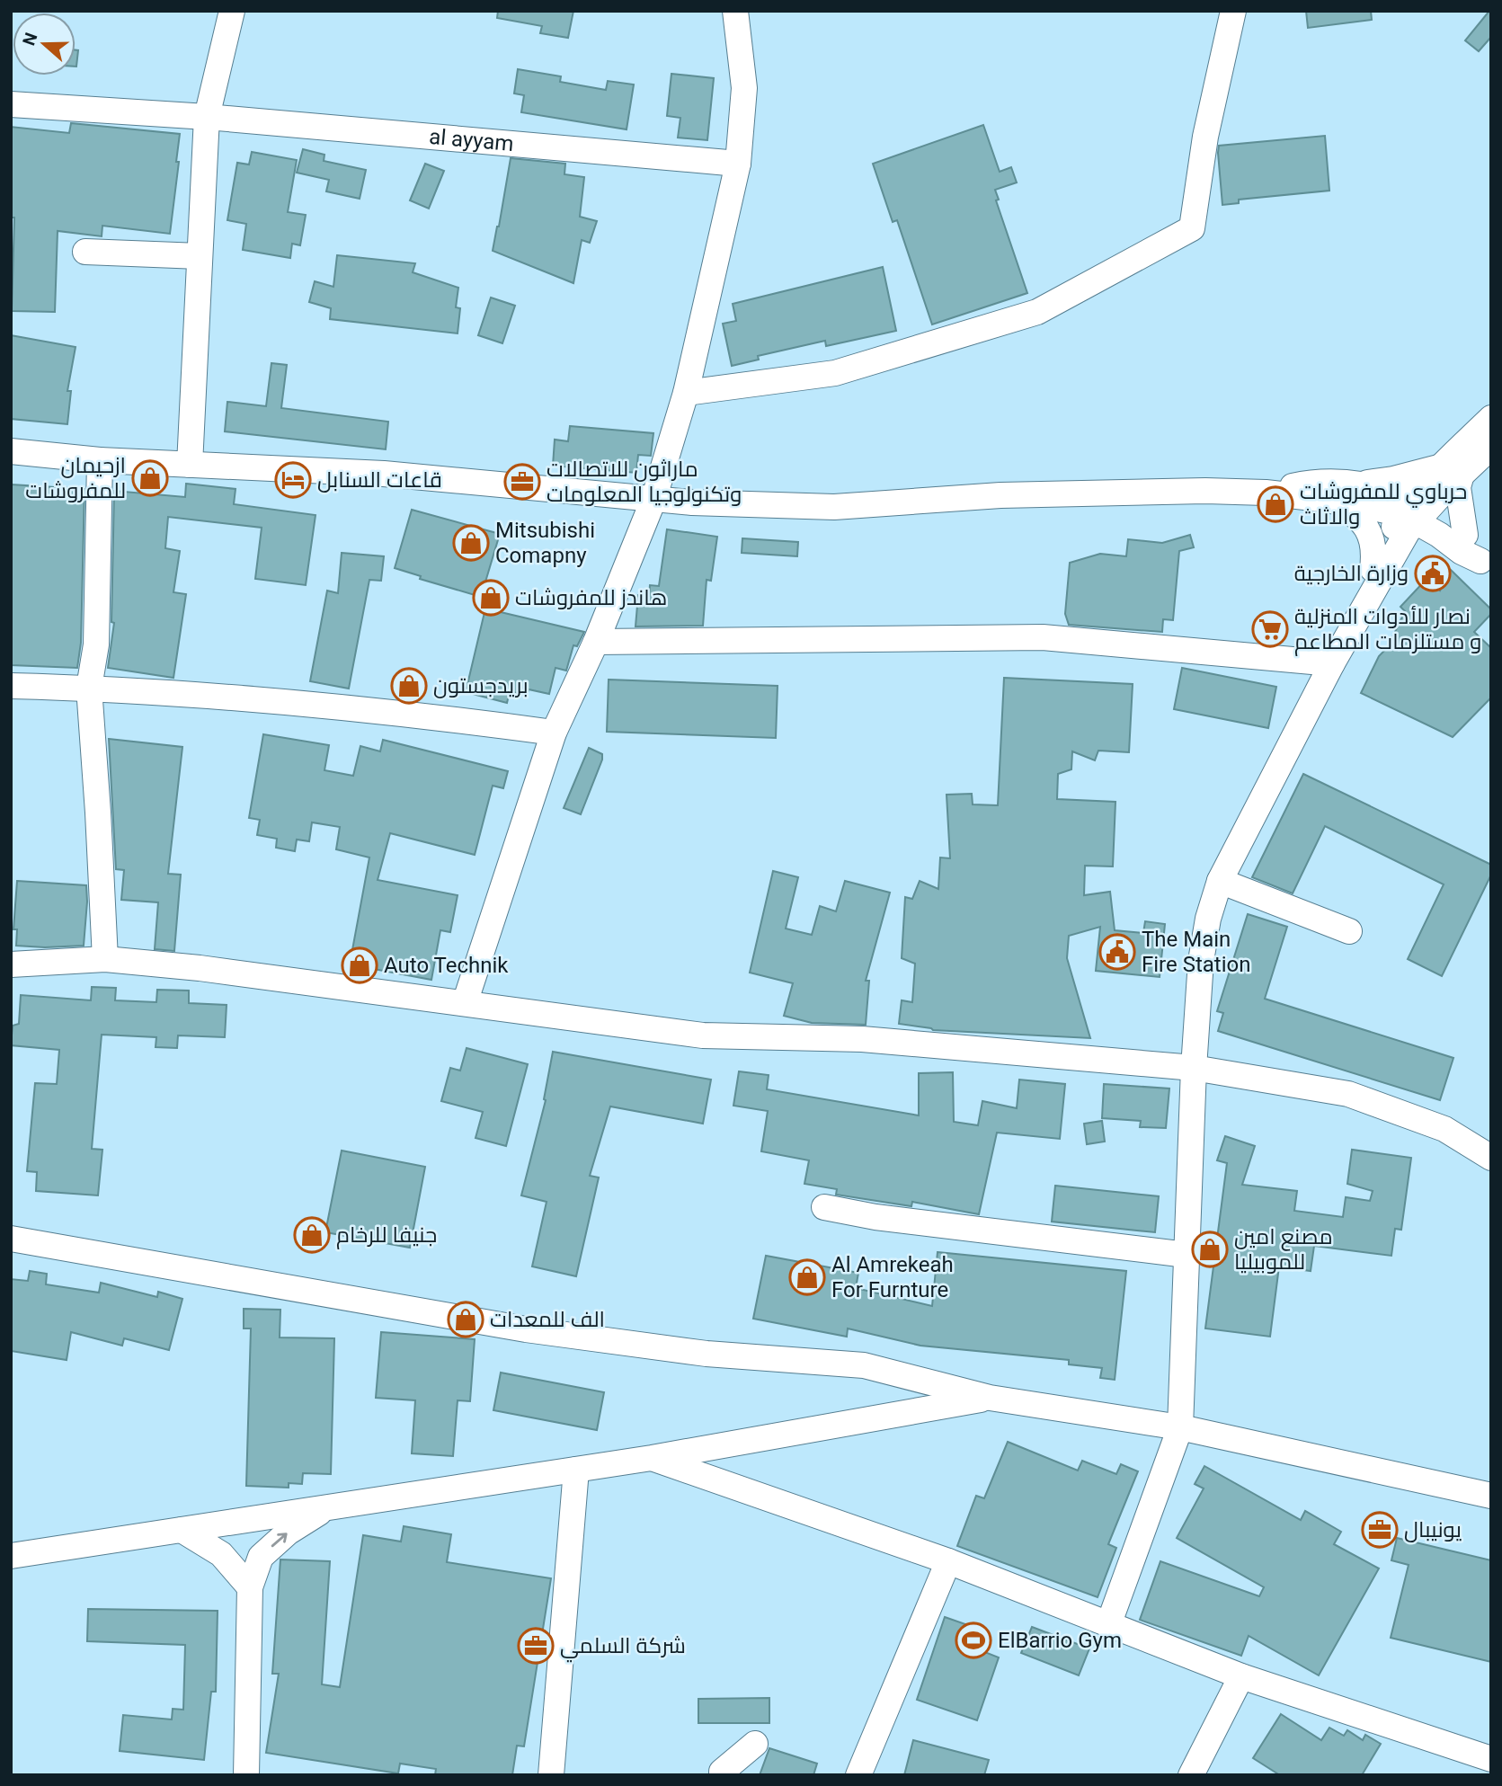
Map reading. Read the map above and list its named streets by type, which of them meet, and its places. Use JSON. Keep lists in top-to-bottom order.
{
  "streets": {
    "street": ["al ayyam"]
  },
  "places": {
    "shop": [
      "ازحيمان للمفروشات",
      "حرباوي للمفروشات والاثاث",
      "Mitsubishi Comapny",
      "هاندز للمفروشات",
      "بريدجستون",
      "Auto Technik",
      "جنيفا للرخام",
      "مصنع امين للموبيليا",
      "Al Amrekeah For Furnture",
      "الف للمعدات"
    ],
    "hotel": ["قاعات السنابل"],
    "office": ["ماراثون للاتصالات وتكنولوجيا المعلومات", "يونيبال", "شركة السلمي"],
    "public building": ["وزارة الخارجية", "The Main Fire Station"],
    "supermarket": ["نصار للأدوات المنزلية و مستلزمات المطاعم"],
    "sports": ["ElBarrio Gym"]
  },
  "north": "left"
}
